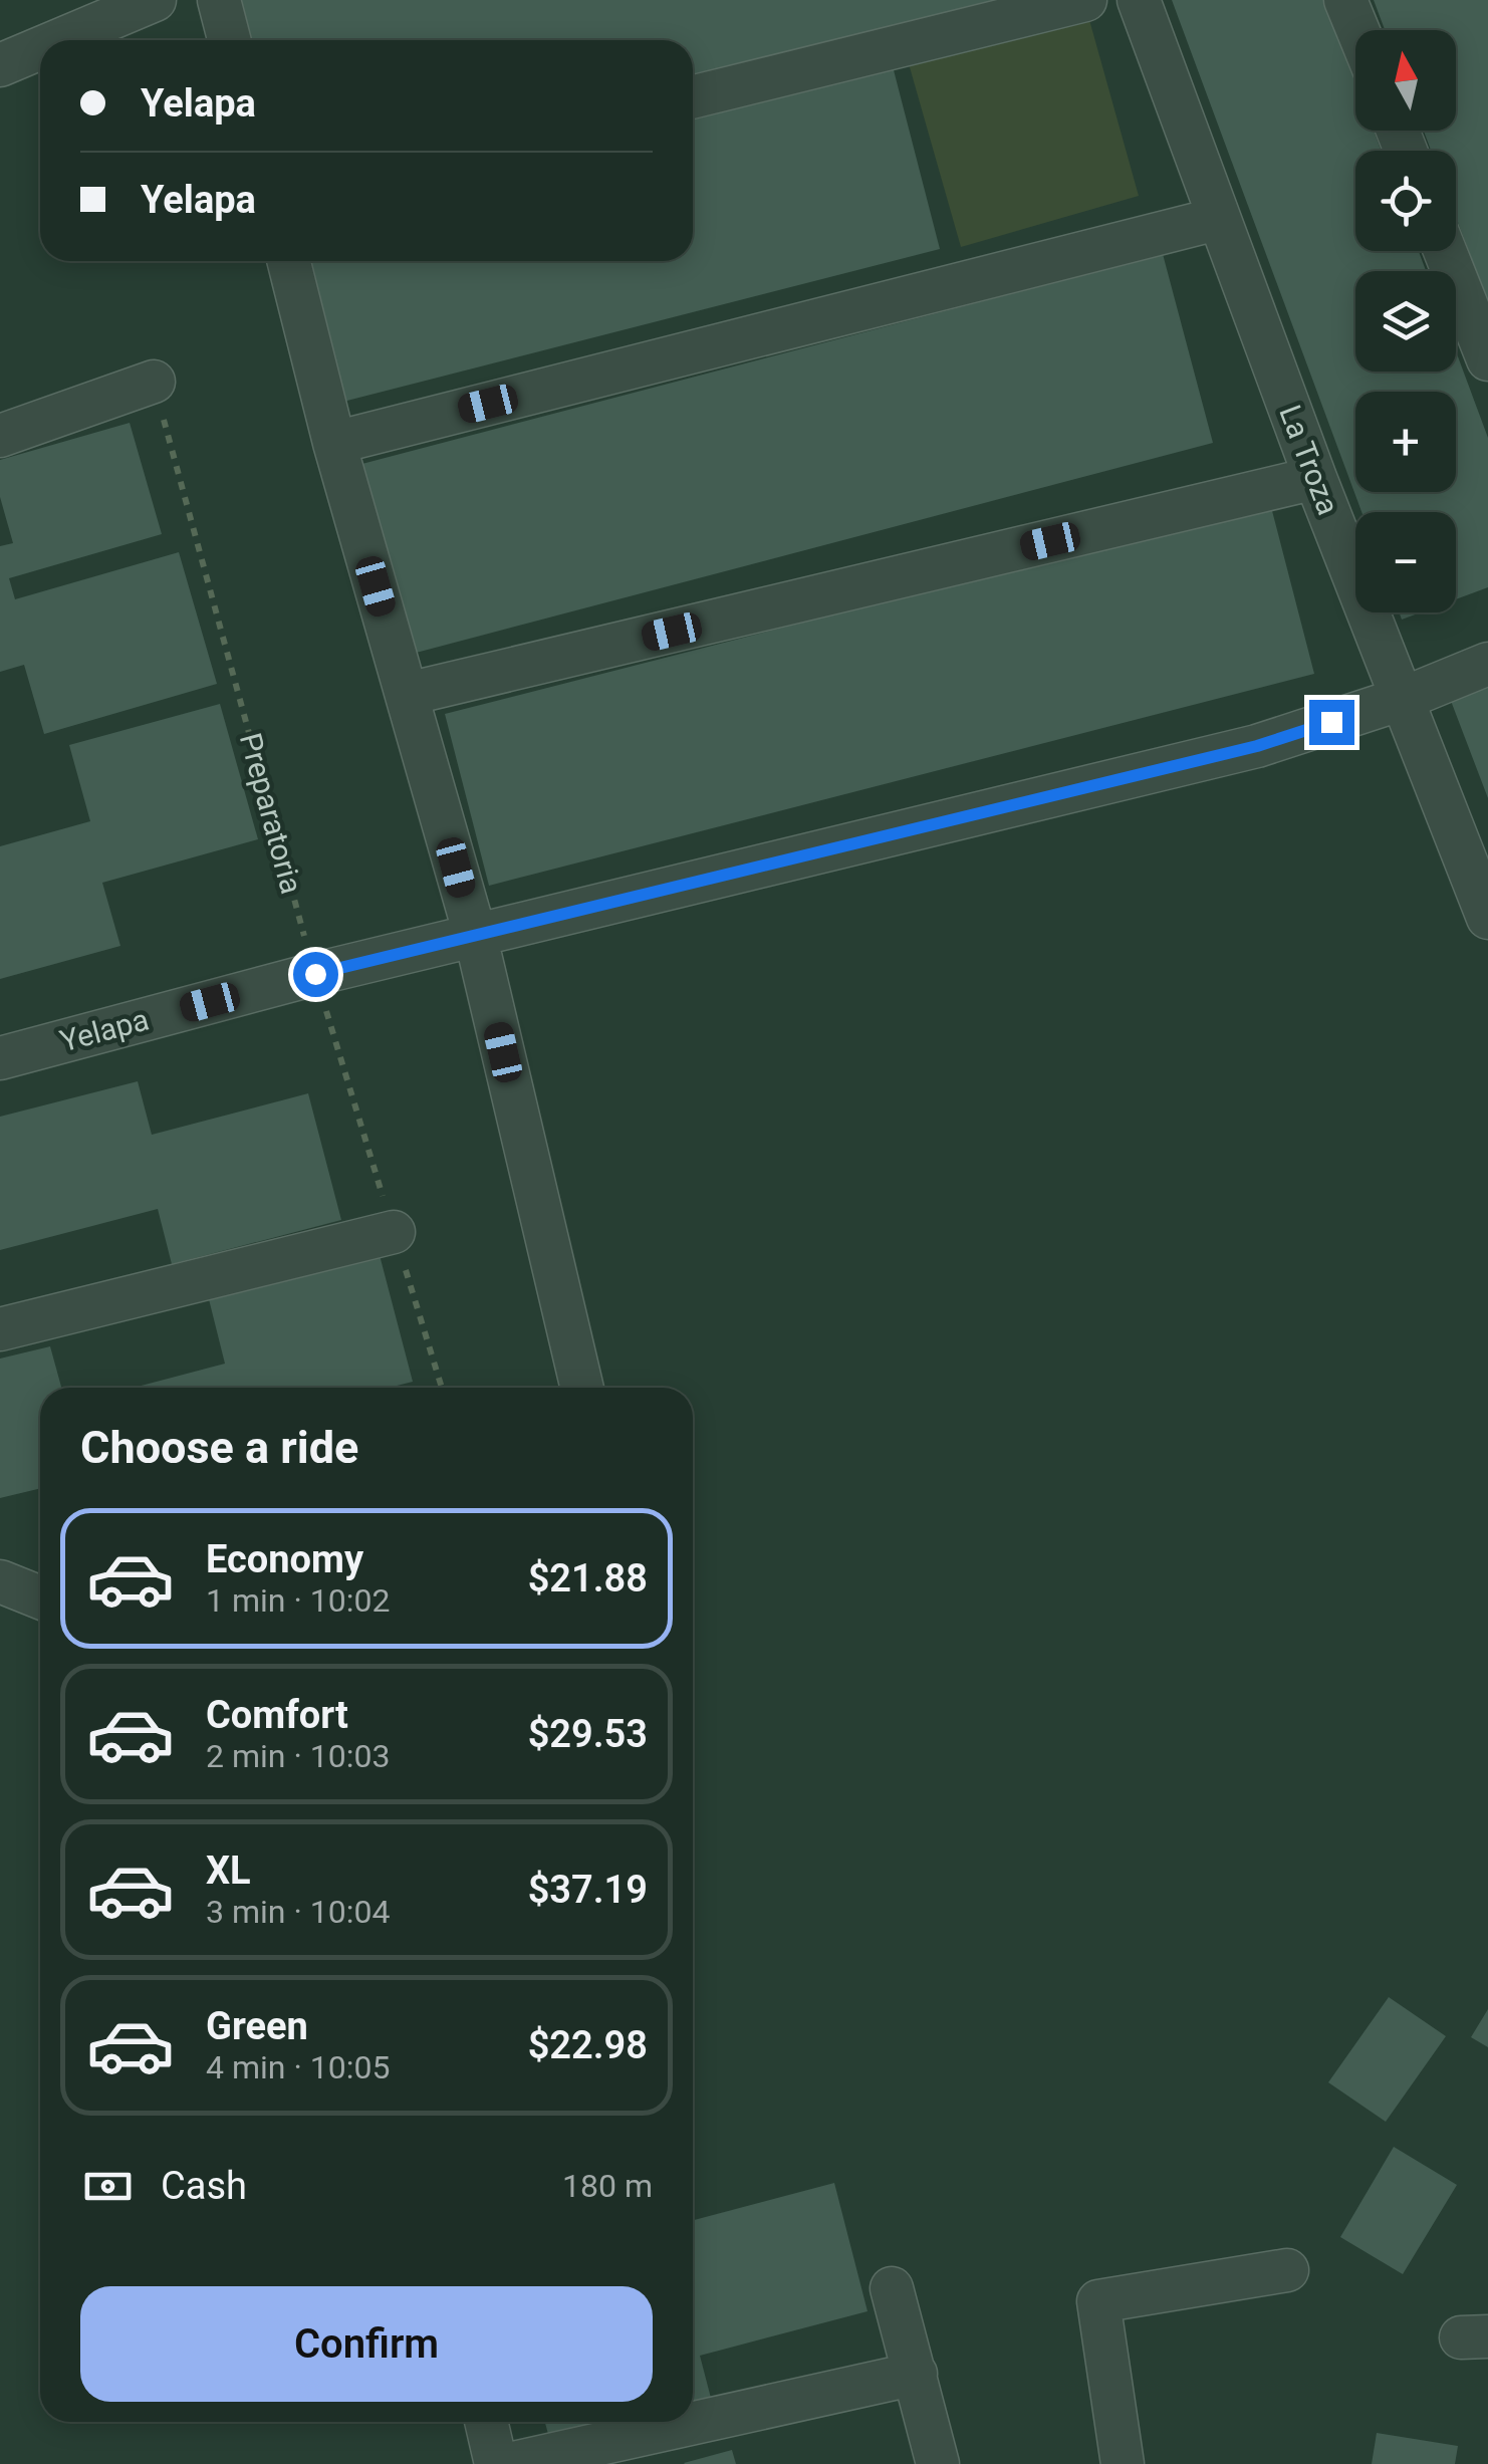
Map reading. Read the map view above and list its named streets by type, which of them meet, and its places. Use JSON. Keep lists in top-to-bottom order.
{
  "streets": {
    "street": ["La Troza", "Yelapa"],
    "path": ["Preparatoria"]
  },
  "crossings": [
    ["La Troza", "Yelapa"],
    ["Preparatoria", "Yelapa"]
  ],
  "north": "top",
  "page": {
    "map_buttons": ["+", "−"],
    "banner": ["Yelapa", "Yelapa"],
    "heading": "Choose a ride",
    "list": [
      {
        "name": "Economy",
        "note": "1 min · 10:02",
        "value": "$21.88"
      },
      {
        "name": "Comfort",
        "note": "2 min · 10:03",
        "value": "$29.53"
      },
      {
        "name": "XL",
        "note": "3 min · 10:04",
        "value": "$37.19"
      },
      {
        "name": "Green",
        "note": "4 min · 10:05",
        "value": "$22.98"
      }
    ],
    "pay": ["Cash", "180 m"],
    "buttons": "Confirm"
  }
}
